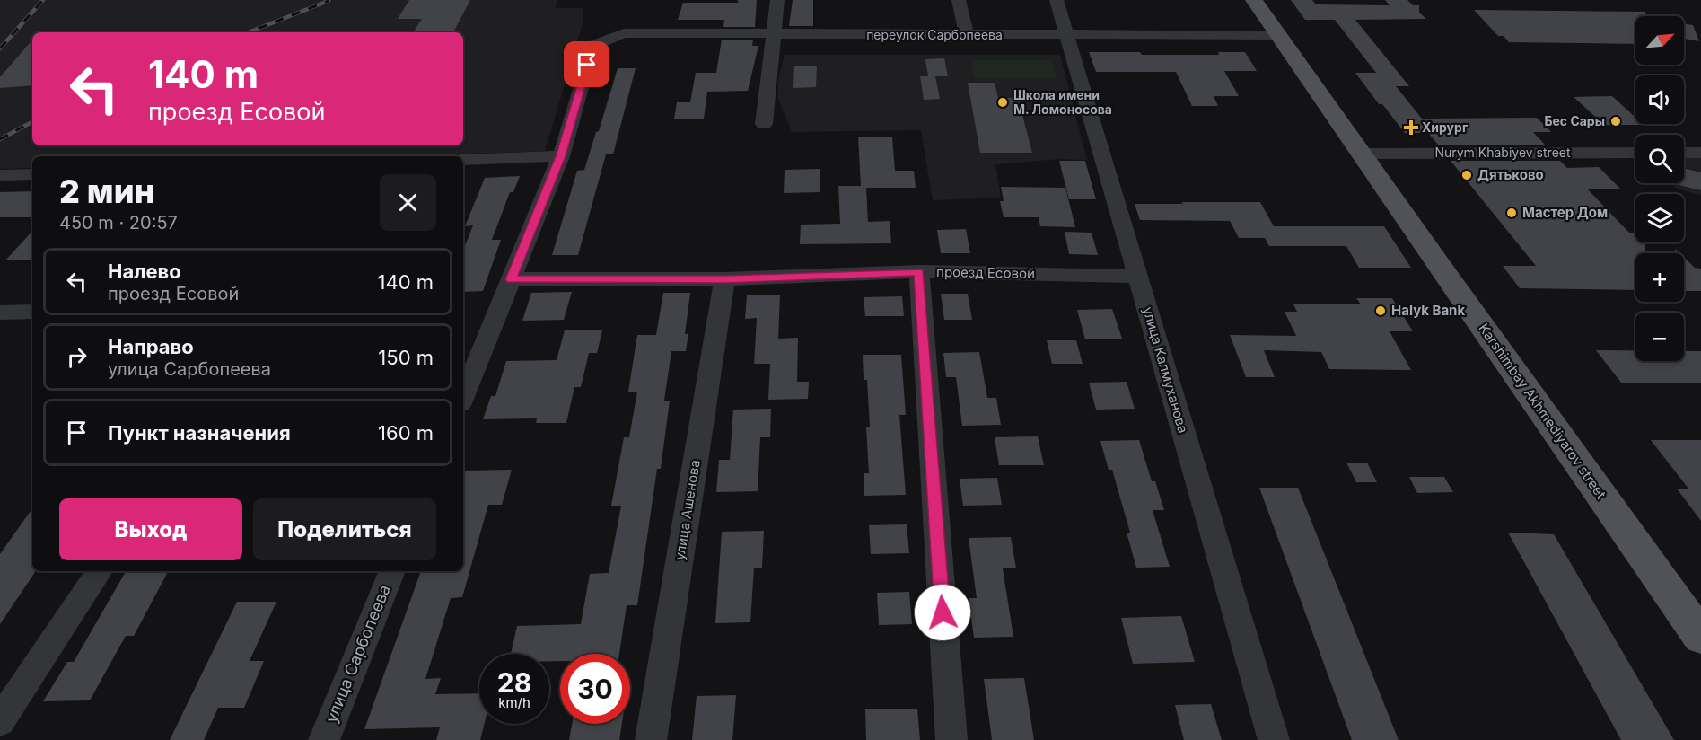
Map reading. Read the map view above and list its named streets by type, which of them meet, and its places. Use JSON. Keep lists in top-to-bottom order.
{
  "streets": {
    "main road": ["Karshimbay Akhmediyarov street"],
    "street": [
      "переулок Сарбопеева",
      "Nurym Khabiyev street",
      "проезд Есовой",
      "улица Калмуханова",
      "улица Ашенова",
      "улица Сарбопеева"
    ]
  },
  "crossings": [
    ["переулок Сарбопеева", "улица Калмуханова"],
    ["переулок Сарбопеева", "Karshimbay Akhmediyarov street"],
    ["Nurym Khabiyev street", "Karshimbay Akhmediyarov street"],
    ["проезд Есовой", "улица Калмуханова"],
    ["проезд Есовой", "улица Ашенова"]
  ],
  "places": {
    "other": [
      "Школа имени М. Ломоносова",
      "Бес Сары",
      "Дятьково",
      "Мастер Дом",
      "Halyk Bank"
    ],
    "health": ["Хирург"]
  },
  "north": "top right",
  "page": {
    "map_buttons": ["+", "−"],
    "turn": ["140 m", "проезд Есовой"],
    "heading": ["2 мин", "450 m · 20:57"],
    "list": [
      {
        "name": "Налево",
        "note": "проезд Есовой",
        "value": "140 m"
      },
      {
        "name": "Направо",
        "note": "улица Сарбопеева",
        "value": "150 m"
      },
      {
        "name": "Пункт назначения",
        "value": "160 m"
      }
    ],
    "buttons": ["Выход", "Поделиться"],
    "speed": "28 km/h",
    "limit": "30"
  }
}
